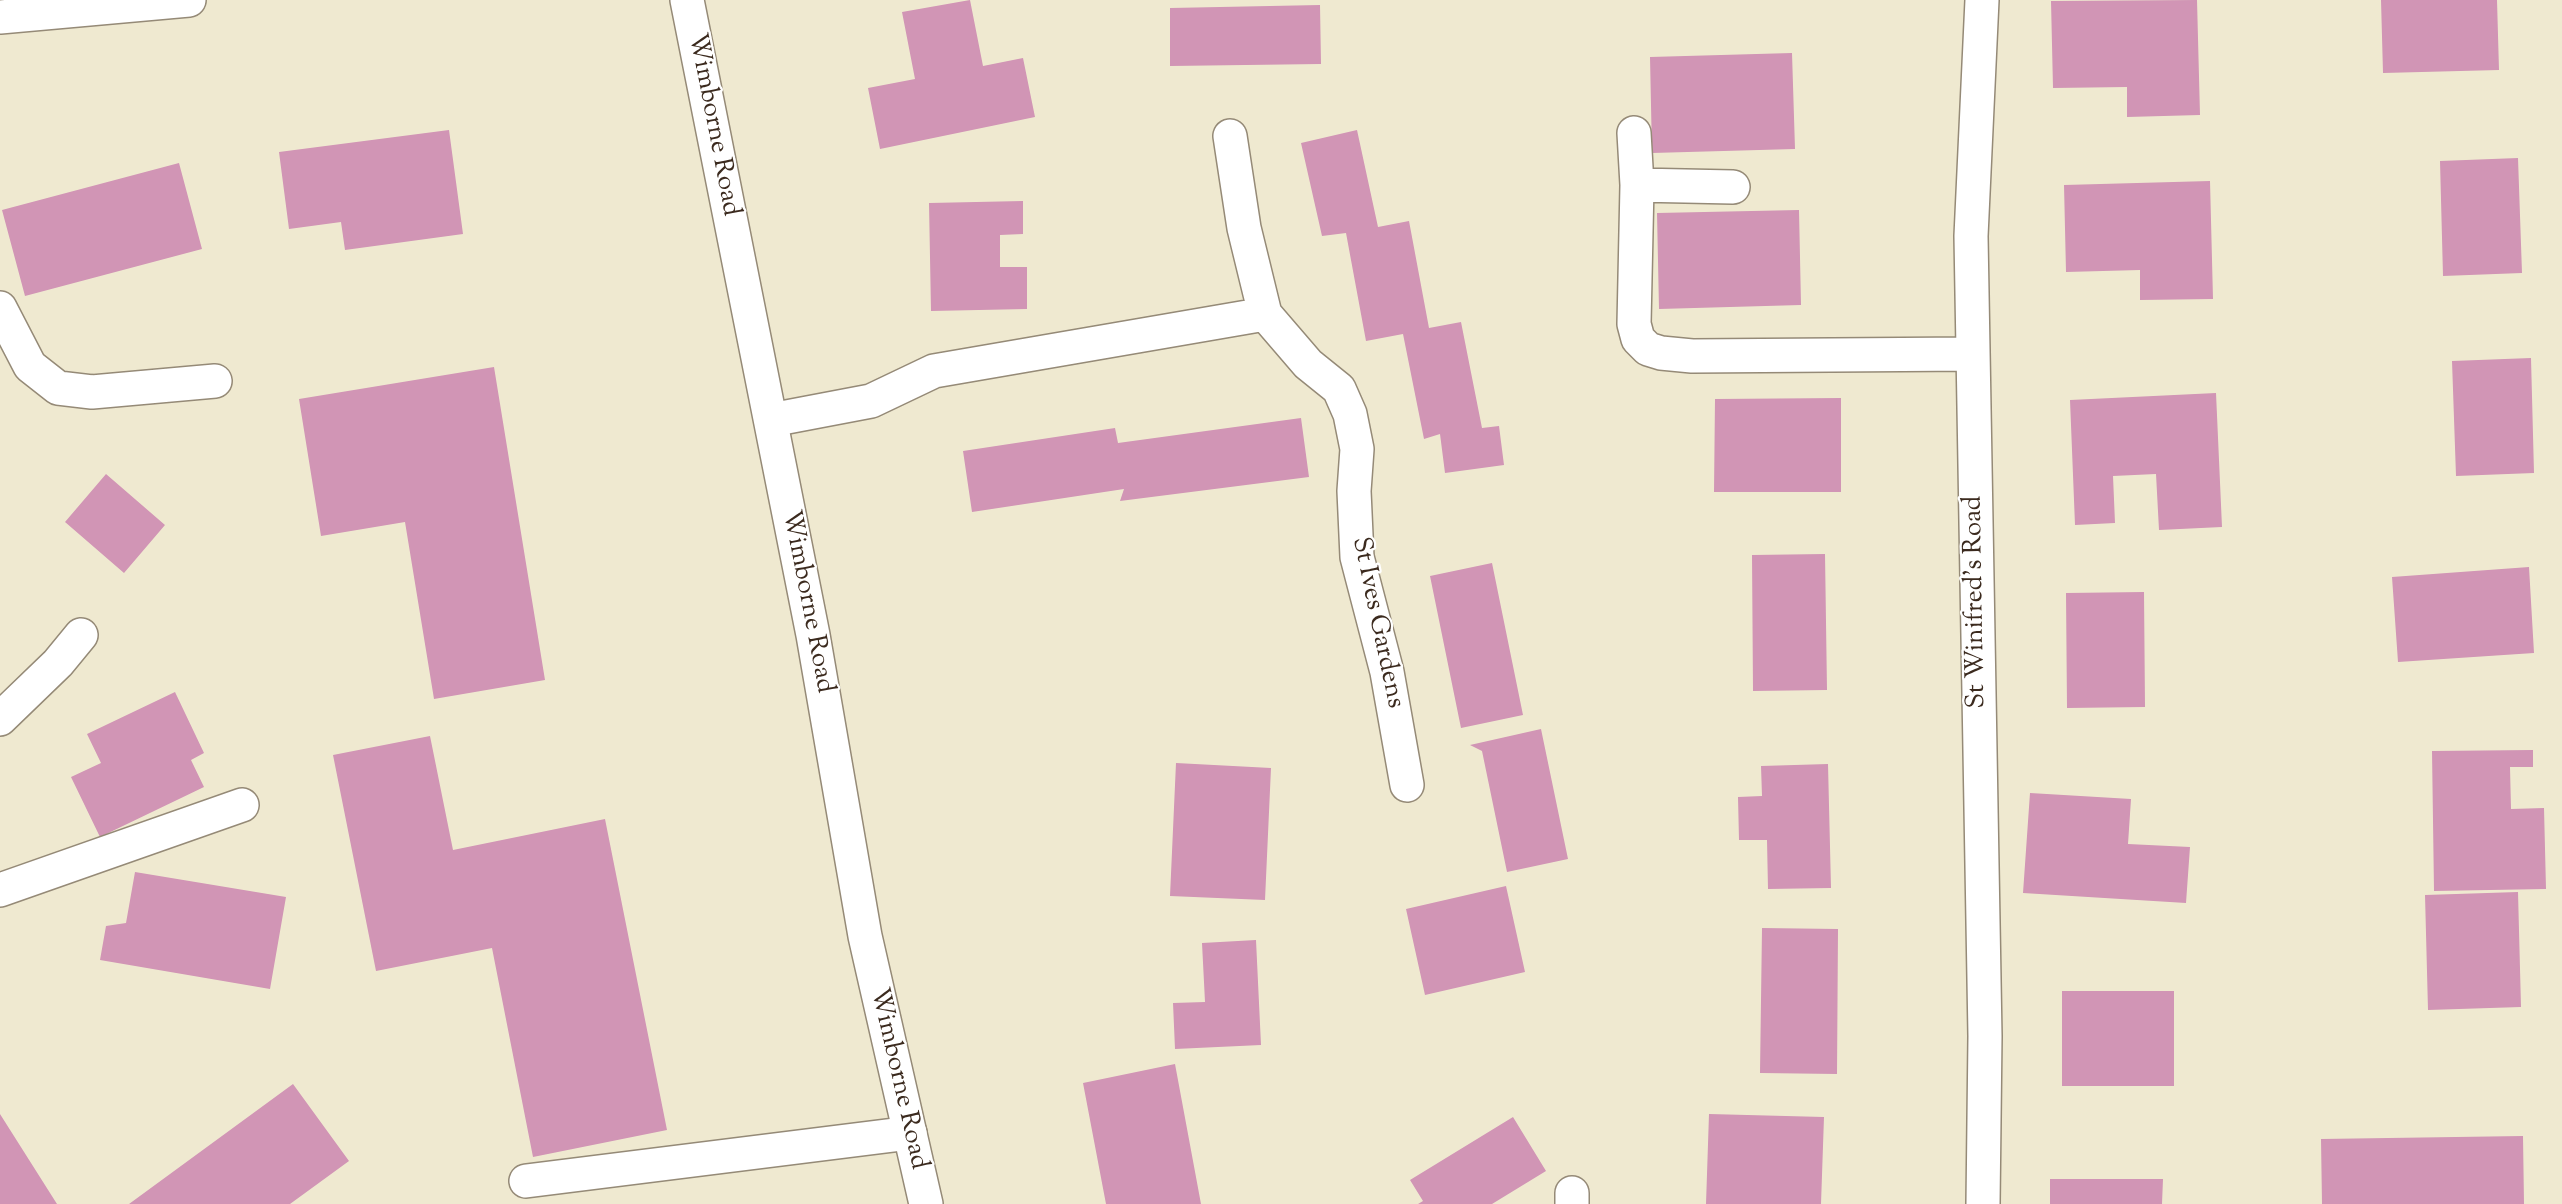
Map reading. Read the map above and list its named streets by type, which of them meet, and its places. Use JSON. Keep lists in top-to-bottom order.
{
  "streets": {
    "street": ["Wimborne Road", "St Winifred's Road", "St Ives Gardens"]
  }
}
